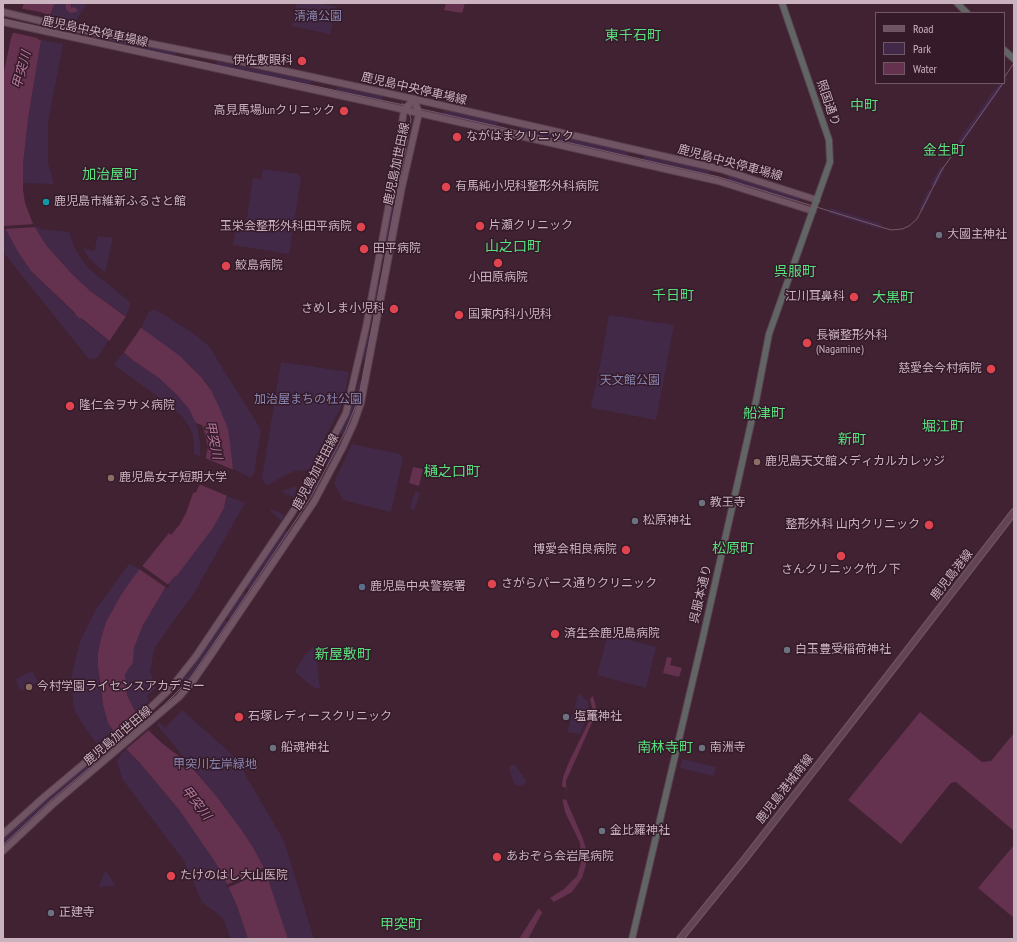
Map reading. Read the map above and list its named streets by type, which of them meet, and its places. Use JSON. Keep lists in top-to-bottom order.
{
  "streets": {
    "highway": ["照国通り", "呉服本通り"],
    "main road": [
      "鹿児島中央停車場線",
      "鹿児島加世田線",
      "鹿児島港線",
      "鹿児島港城南線"
    ]
  },
  "crossings": [
    ["鹿児島中央停車場線", "照国通り"],
    ["鹿児島中央停車場線", "鹿児島加世田線"],
    ["鹿児島中央停車場線", "呉服本通り"],
    ["照国通り", "呉服本通り"],
    ["鹿児島港線", "鹿児島港城南線"]
  ],
  "districts": [
    "東千石町",
    "中町",
    "金生町",
    "加治屋町",
    "山之口町",
    "呉服町",
    "千日町",
    "大黒町",
    "船津町",
    "堀江町",
    "新町",
    "樋之口町",
    "松原町",
    "新屋敷町",
    "南林寺町",
    "甲突町"
  ],
  "water": ["甲突川"],
  "parks": [
    "清滝公園",
    "天文館公園",
    "加治屋まちの杜公園",
    "甲突川左岸緑地"
  ],
  "places": [
    "伊佐敷眼科",
    "高見馬場Junクリニック",
    "ながはまクリニック",
    "有馬純小児科整形外科病院",
    "鹿児島市維新ふるさと館",
    "片瀬クリニック",
    "玉栄会整形外科田平病院",
    "大國主神社",
    "田平病院",
    "小田原病院",
    "鮫島病院",
    "江川耳鼻科",
    "さめしま小児科",
    "国東内科小児科",
    "長嶺整形外科 (Nagamine)",
    "慈愛会今村病院",
    "隆仁会ヲサメ病院",
    "鹿児島天文館メディカルカレッジ",
    "鹿児島女子短期大学",
    "教王寺",
    "松原神社",
    "整形外科 山内クリニック",
    "博愛会相良病院",
    "さんクリニック竹ノ下",
    "さがらパース通りクリニック",
    "鹿児島中央警察署",
    "済生会鹿児島病院",
    "白玉豊受稲荷神社",
    "今村学園ライセンスアカデミー",
    "石塚レディースクリニック",
    "塩竃神社",
    "船魂神社",
    "南洲寺",
    "金比羅神社",
    "あおぞら会岩尾病院",
    "たけのはし大山医院",
    "正建寺"
  ],
  "legend": ["Road", "Park", "Water"]
}
